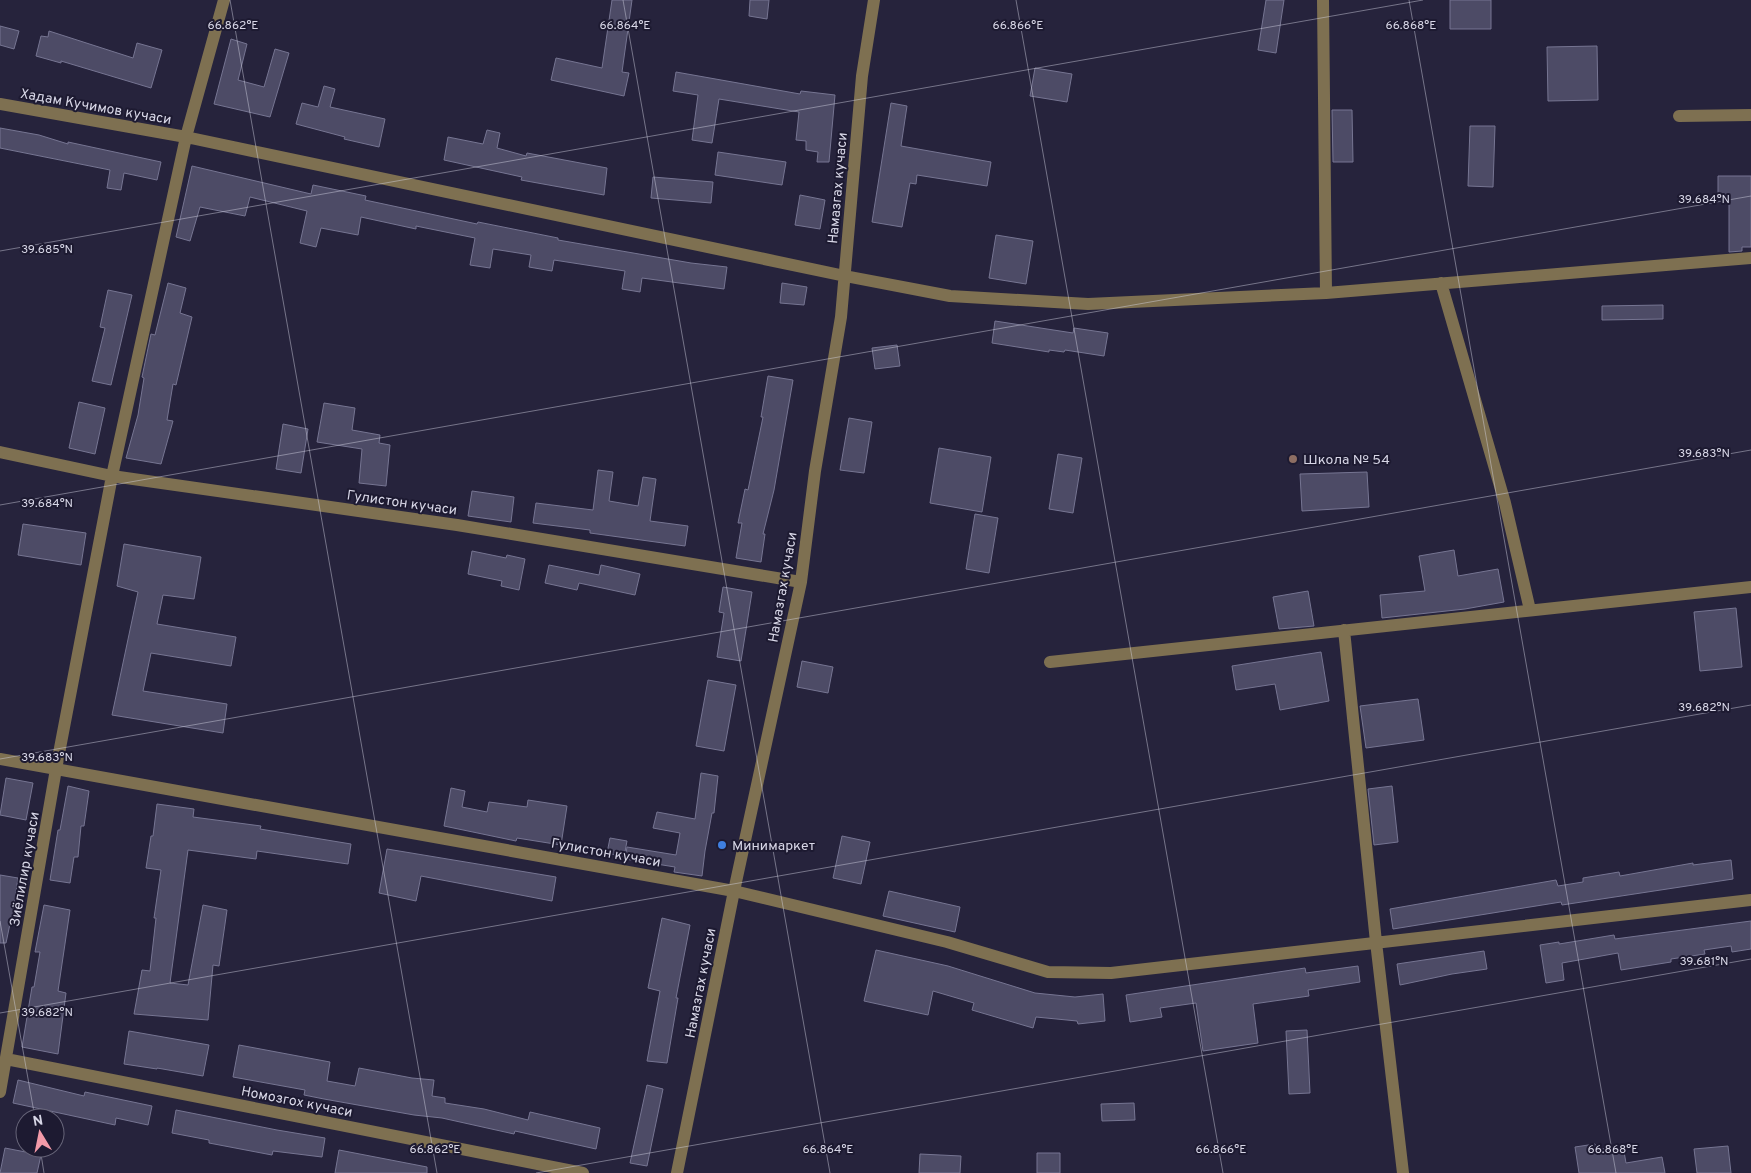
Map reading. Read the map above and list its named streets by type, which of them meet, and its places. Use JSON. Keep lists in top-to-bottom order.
{
  "streets": {
    "street": [
      "Хадам Кучимов кучаси",
      "Намазгах кучаси",
      "Гулистон кучаси",
      "Зиёлилир кучаси",
      "Номозгох кучаси"
    ]
  },
  "crossings": [
    ["Хадам Кучимов кучаси", "Намазгах кучаси"],
    ["Хадам Кучимов кучаси", "Зиёлилир кучаси"],
    ["Намазгах кучаси", "Гулистон кучаси"],
    ["Гулистон кучаси", "Зиёлилир кучаси"],
    ["Зиёлилир кучаси", "Номозгох кучаси"]
  ],
  "places": ["Школа № 54", "Минимаркет"],
  "north": "top",
  "coordinates": [
    "66.862°E",
    "66.864°E",
    "66.866°E",
    "66.868°E",
    "39.684°N",
    "39.685°N",
    "39.683°N",
    "39.682°N",
    "39.681°N"
  ]
}
